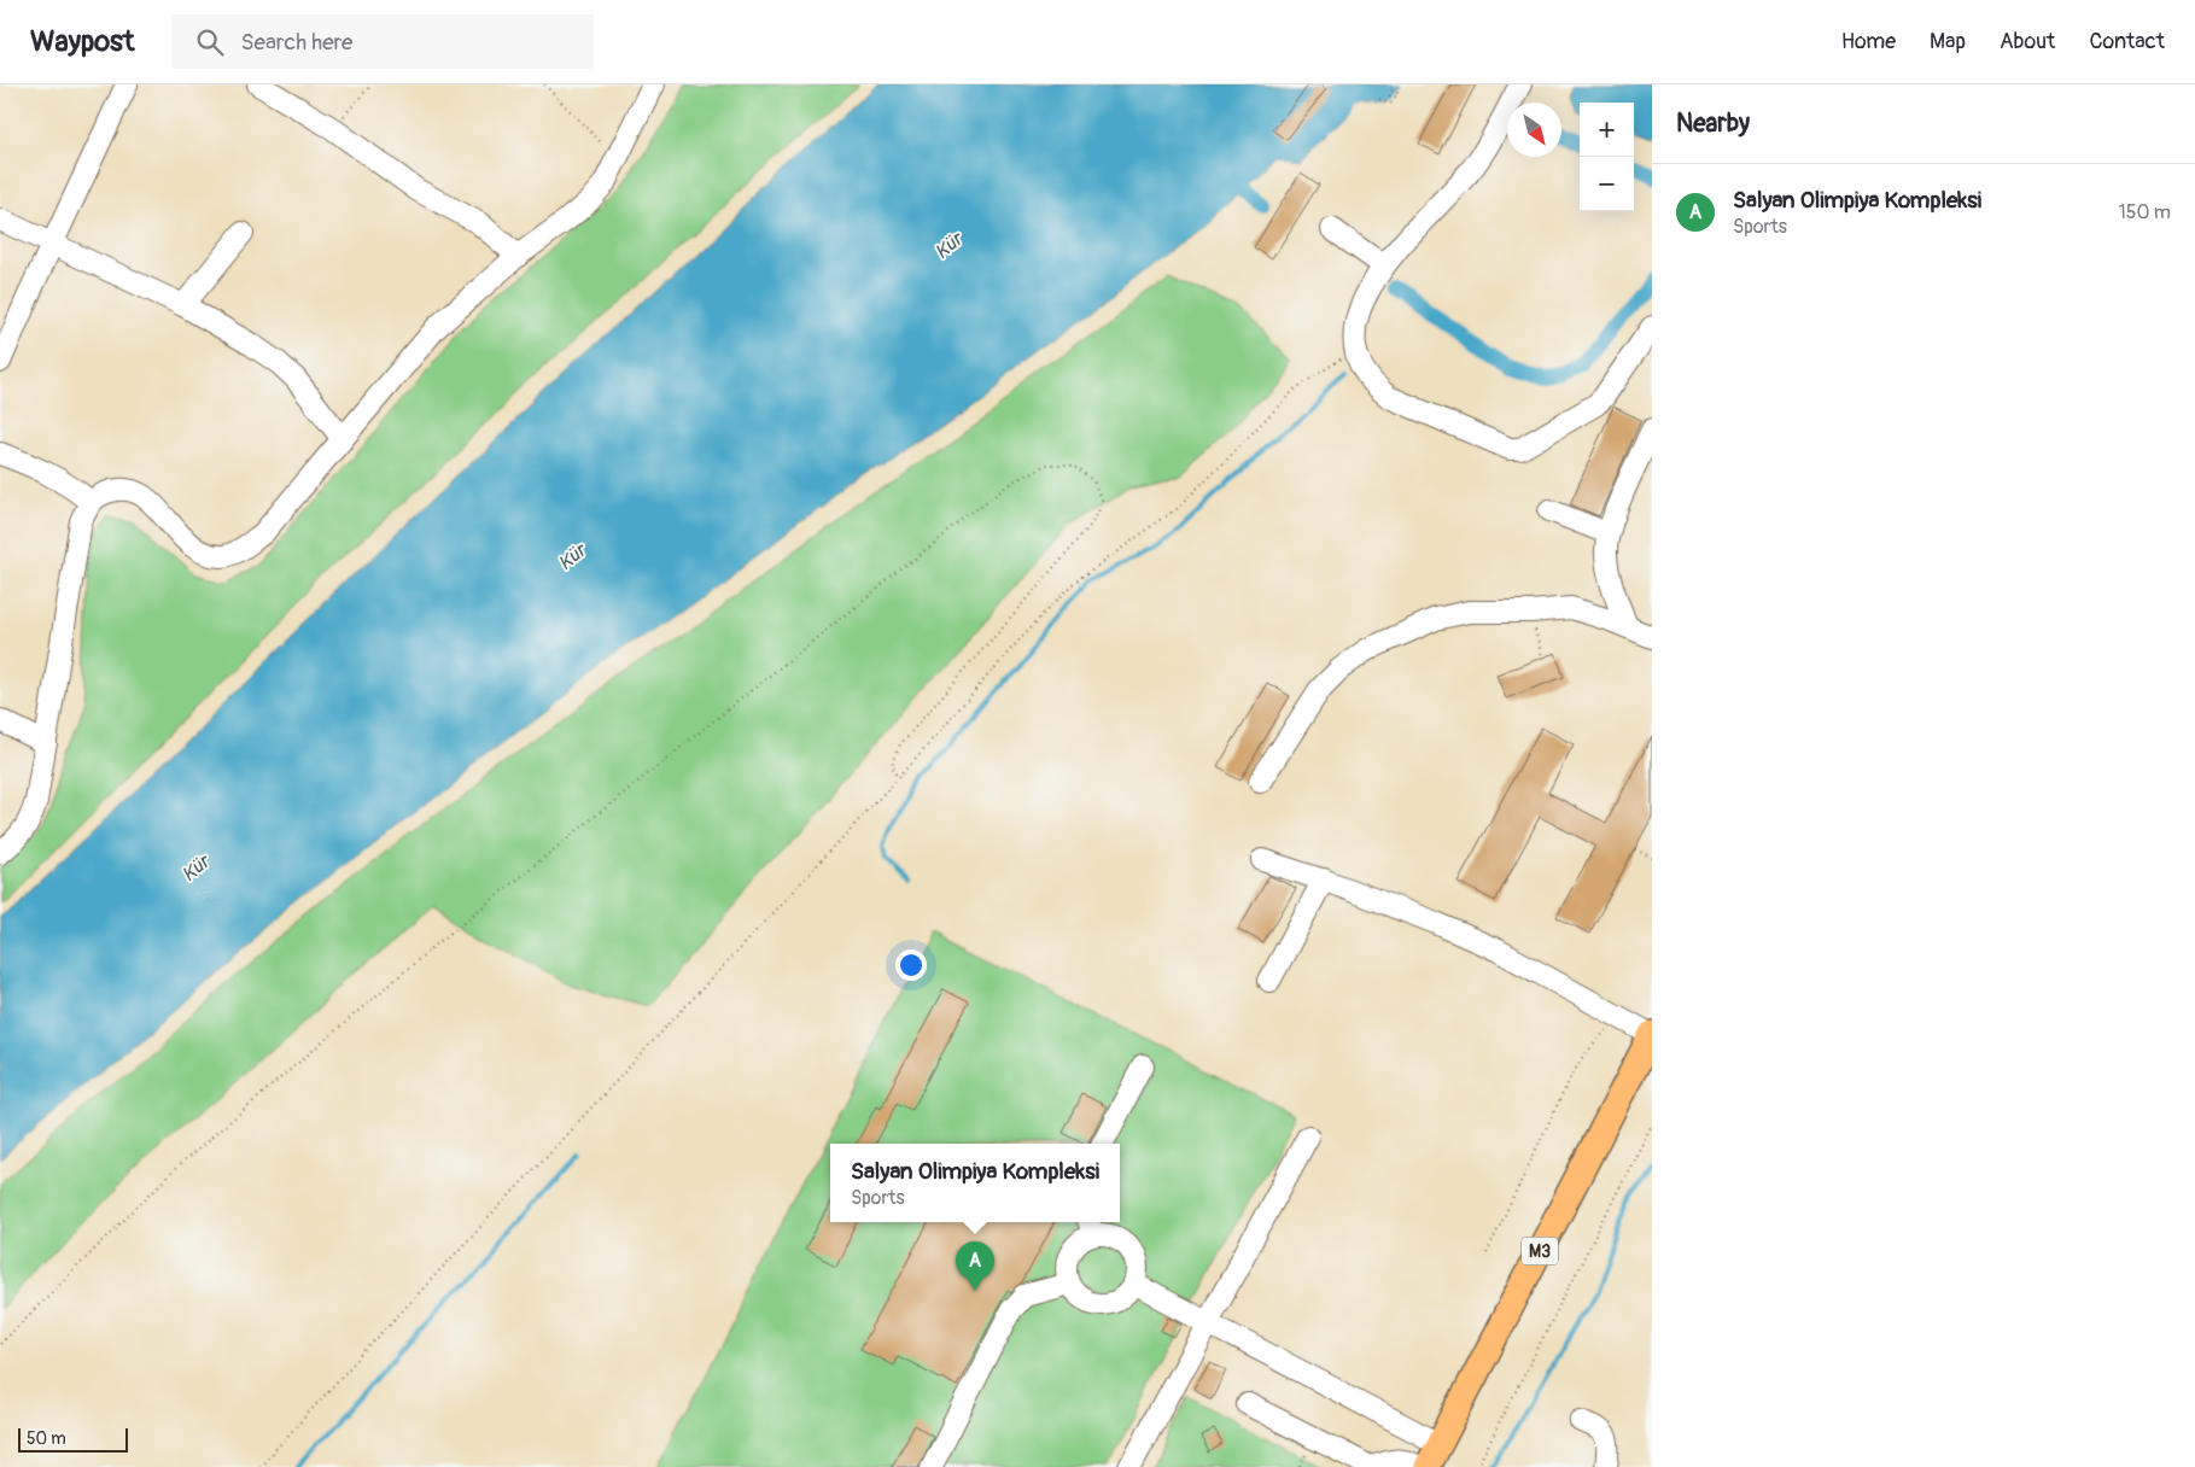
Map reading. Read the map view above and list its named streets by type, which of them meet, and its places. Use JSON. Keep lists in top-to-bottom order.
{
  "streets": {
    "main road": ["M3"]
  },
  "water": ["Kür"],
  "scale_bar": "50 m",
  "north": "bottom right",
  "page": {
    "header": "Waypost",
    "search": "Search here",
    "nav": [
      "Home",
      "Map",
      "About",
      "Contact"
    ],
    "heading": "Nearby",
    "map_buttons": ["+", "−"],
    "list": [
      {
        "mark": "A",
        "name": "Salyan Olimpiya Kompleksi",
        "note": "Sports",
        "value": "150 m"
      }
    ],
    "popup": ["Salyan Olimpiya Kompleksi", "Sports"],
    "pins": "A",
    "scale": "50 m"
  }
}
